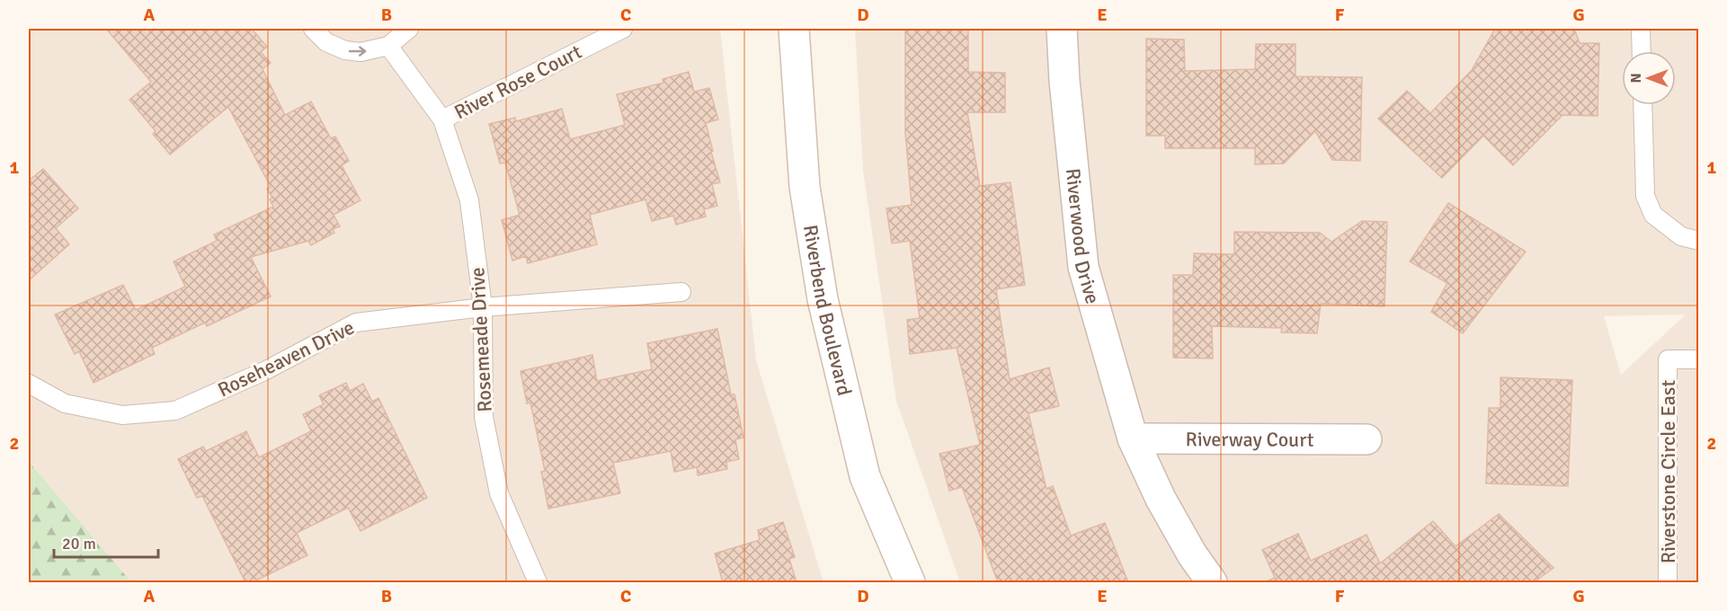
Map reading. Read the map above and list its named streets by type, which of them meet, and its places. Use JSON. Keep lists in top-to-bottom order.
{
  "streets": {
    "street": ["Riverwood Drive", "Riverbend Boulevard", "Riverway Court"],
    "lane": [
      "River Rose Court",
      "Rosemeade Drive",
      "Roseheaven Drive",
      "Riverstone Circle East"
    ]
  },
  "crossings": [
    ["River Rose Court", "Rosemeade Drive"],
    ["Riverwood Drive", "Riverway Court"],
    ["Rosemeade Drive", "Roseheaven Drive"]
  ],
  "scale_bar": "20 m",
  "north": "left",
  "grid": {
    "columns": [
      "A",
      "B",
      "C",
      "D",
      "E",
      "F",
      "G"
    ],
    "rows": ["1", "2"]
  }
}
